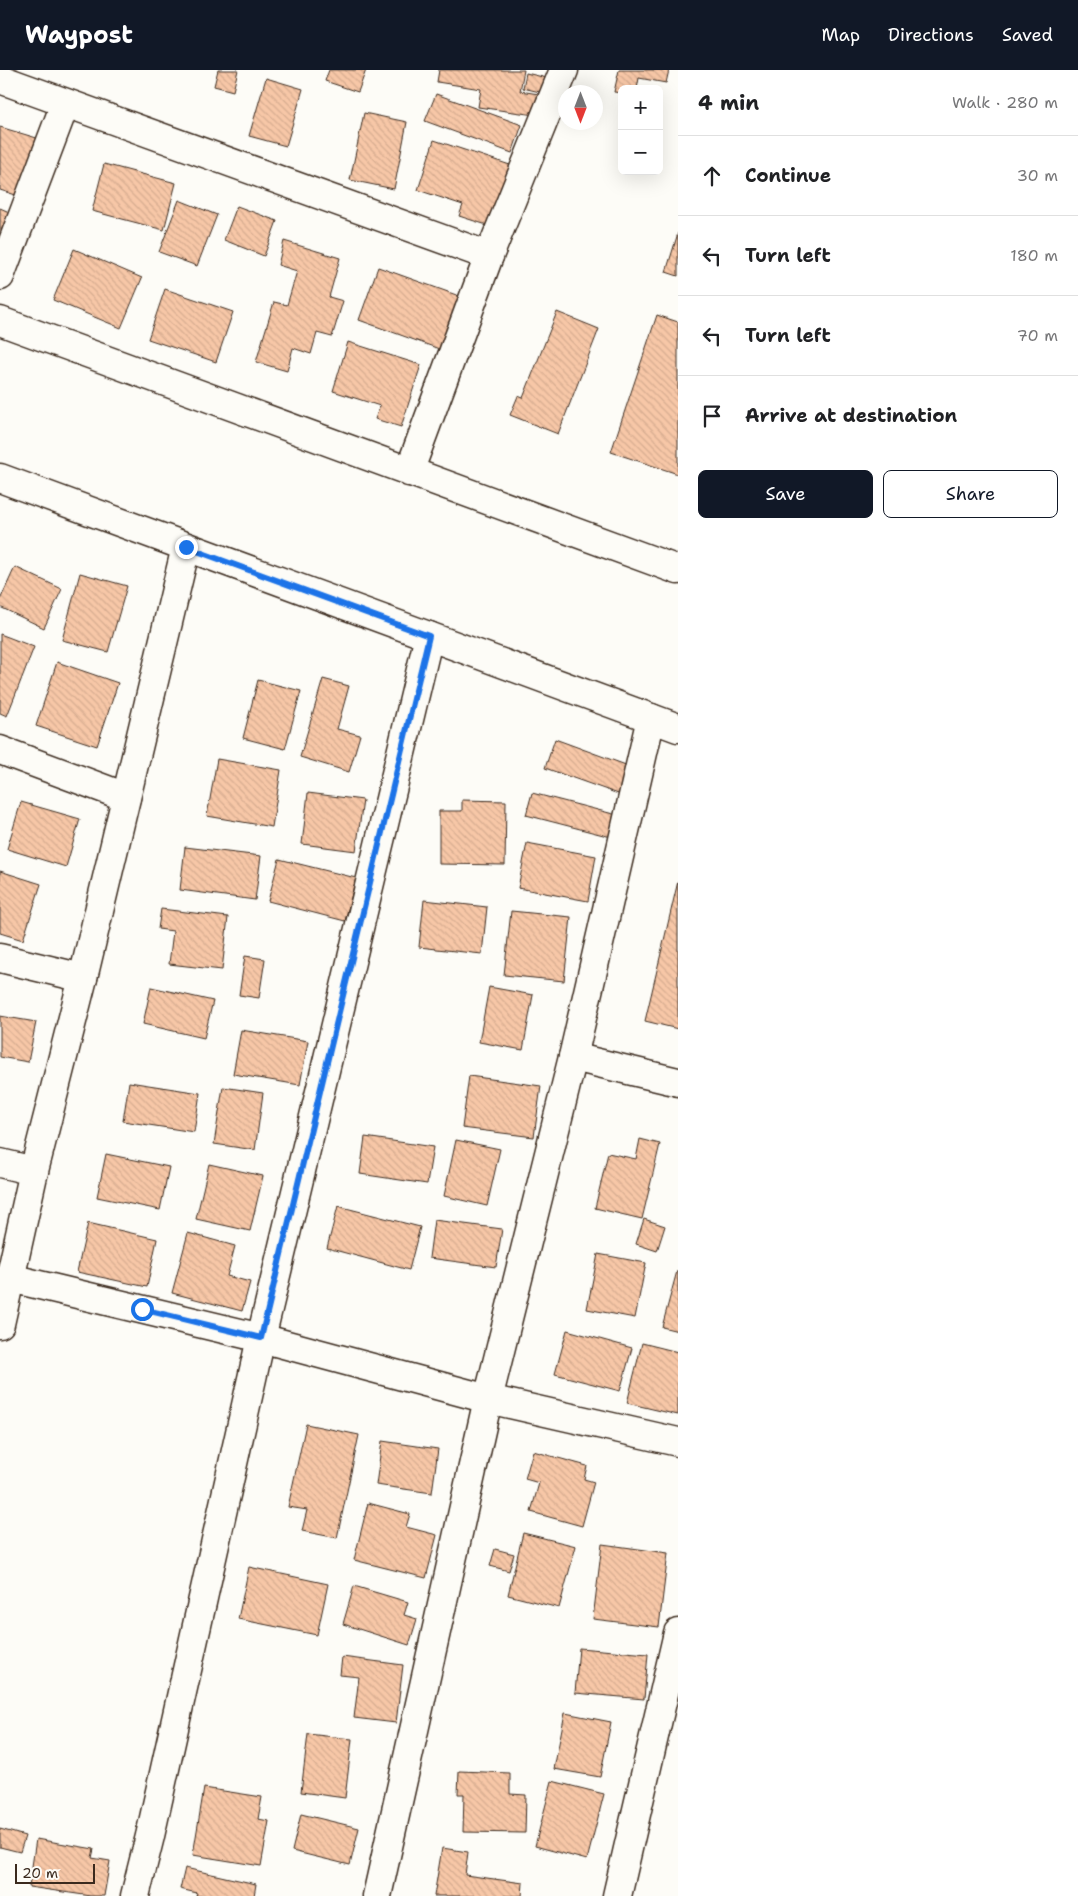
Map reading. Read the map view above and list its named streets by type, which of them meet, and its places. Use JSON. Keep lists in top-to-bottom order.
{
  "scale_bar": "20 m",
  "north": "bottom",
  "page": {
    "header": "Waypost",
    "nav": ["Map", "Directions", "Saved"],
    "heading": ["4 min", "Walk · 280 m"],
    "map_buttons": ["+", "−"],
    "list": [
      ["Continue", "30 m"],
      ["Turn left", "180 m"],
      ["Turn left", "70 m"],
      "Arrive at destination"
    ],
    "buttons": ["Save", "Share"],
    "scale": "20 m"
  }
}
